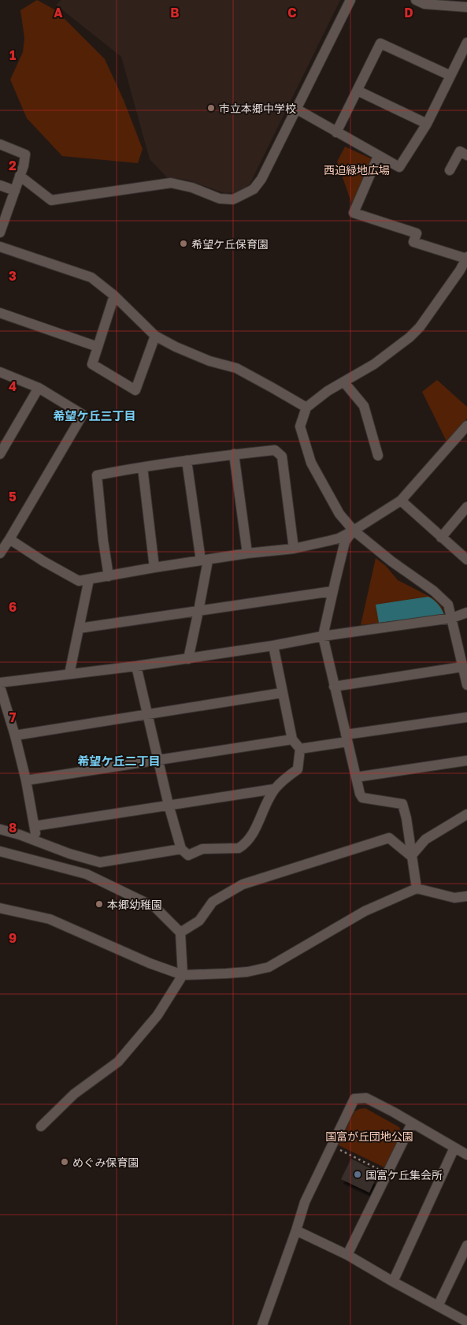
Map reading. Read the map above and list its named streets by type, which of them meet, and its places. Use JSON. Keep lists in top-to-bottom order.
{
  "districts": ["希望ケ丘三丁目", "希望ケ丘二丁目"],
  "parks": ["西迫緑地広場", "国富が丘団地公園"],
  "places": [
    "市立本郷中学校",
    "希望ケ丘保育園",
    "本郷幼稚園",
    "めぐみ保育園",
    "国富ケ丘集会所"
  ],
  "grid": {
    "columns": [
      "A",
      "B",
      "C",
      "D"
    ],
    "rows": [
      "1",
      "2",
      "3",
      "4",
      "5",
      "6",
      "7",
      "8",
      "9"
    ]
  }
}
